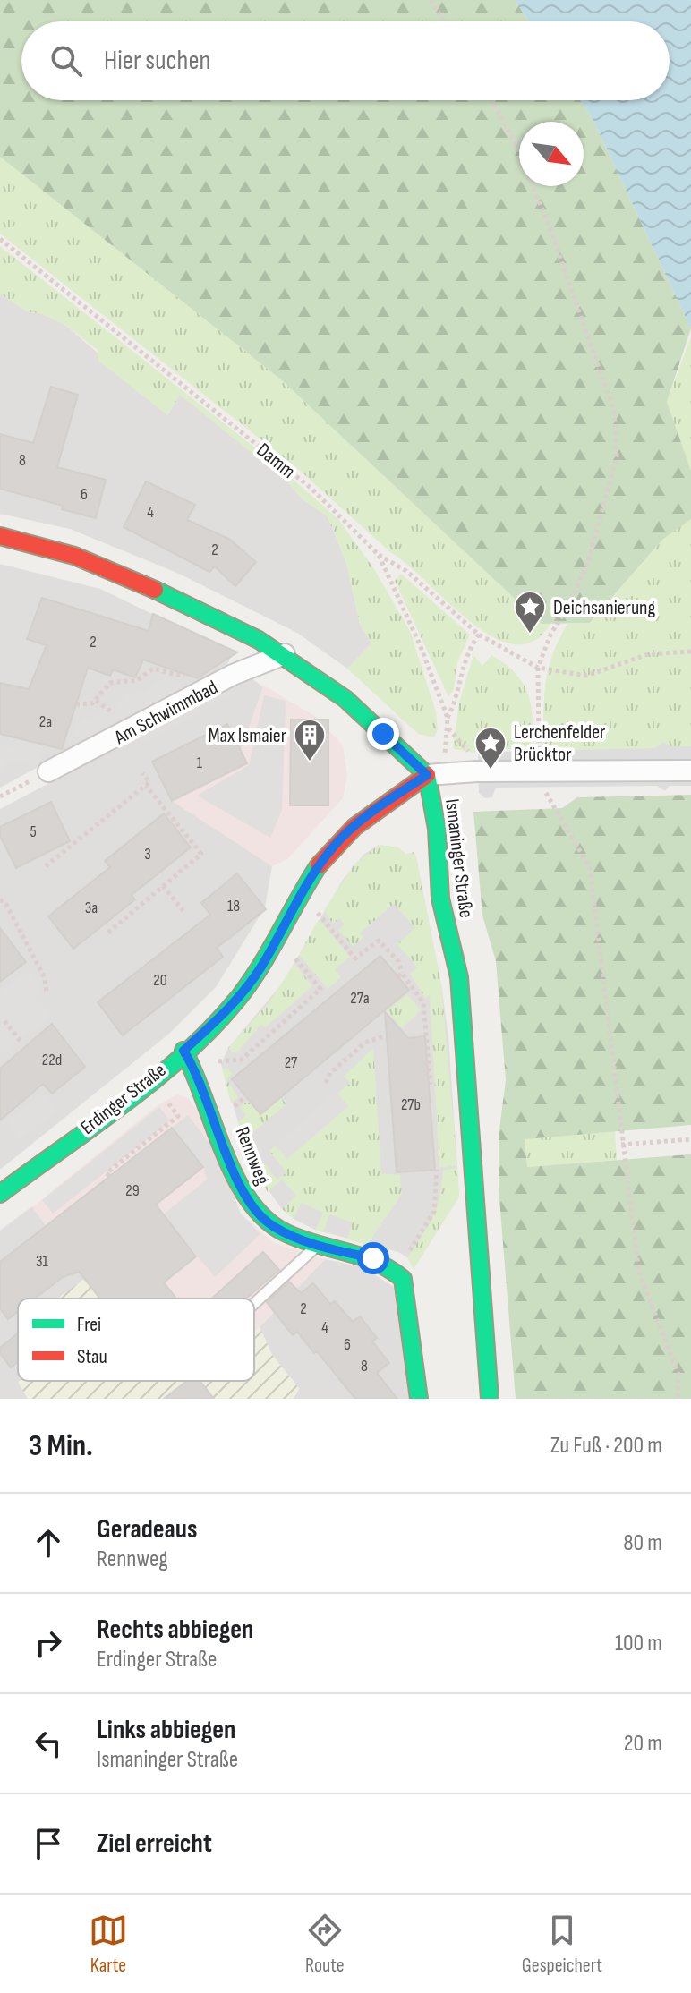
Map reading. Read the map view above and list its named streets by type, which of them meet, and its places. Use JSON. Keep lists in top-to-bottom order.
{
  "streets": {
    "street": [
      "Am Schwimmbad",
      "Ismaninger Straße",
      "Erdinger Straße",
      "Rennweg"
    ],
    "path": ["Damm"]
  },
  "crossings": [
    ["Am Schwimmbad", "Ismaninger Straße"],
    ["Ismaninger Straße", "Erdinger Straße"],
    ["Erdinger Straße", "Rennweg"]
  ],
  "places": {
    "place": ["Deichsanierung", "Lerchenfelder Brücktor"],
    "building": ["Max Ismaier"]
  },
  "house_numbers": [
    "8",
    "6",
    "4",
    "2",
    "2",
    "2a",
    "1",
    "5",
    "3",
    "18",
    "3a",
    "20",
    "27a",
    "22d",
    "27",
    "27b",
    "29",
    "31",
    "2",
    "4",
    "6",
    "8"
  ],
  "legend": ["Frei", "Stau"],
  "north": "bottom right",
  "page": {
    "search": "Hier suchen",
    "heading": ["3 Min.", "Zu Fuß · 200 m"],
    "list": [
      ["Geradeaus", "Rennweg", "80 m"],
      ["Rechts abbiegen", "Erdinger Straße", "100 m"],
      ["Links abbiegen", "Ismaninger Straße", "20 m"],
      "Ziel erreicht"
    ],
    "nav": ["Karte", "Route", "Gespeichert"]
  }
}
